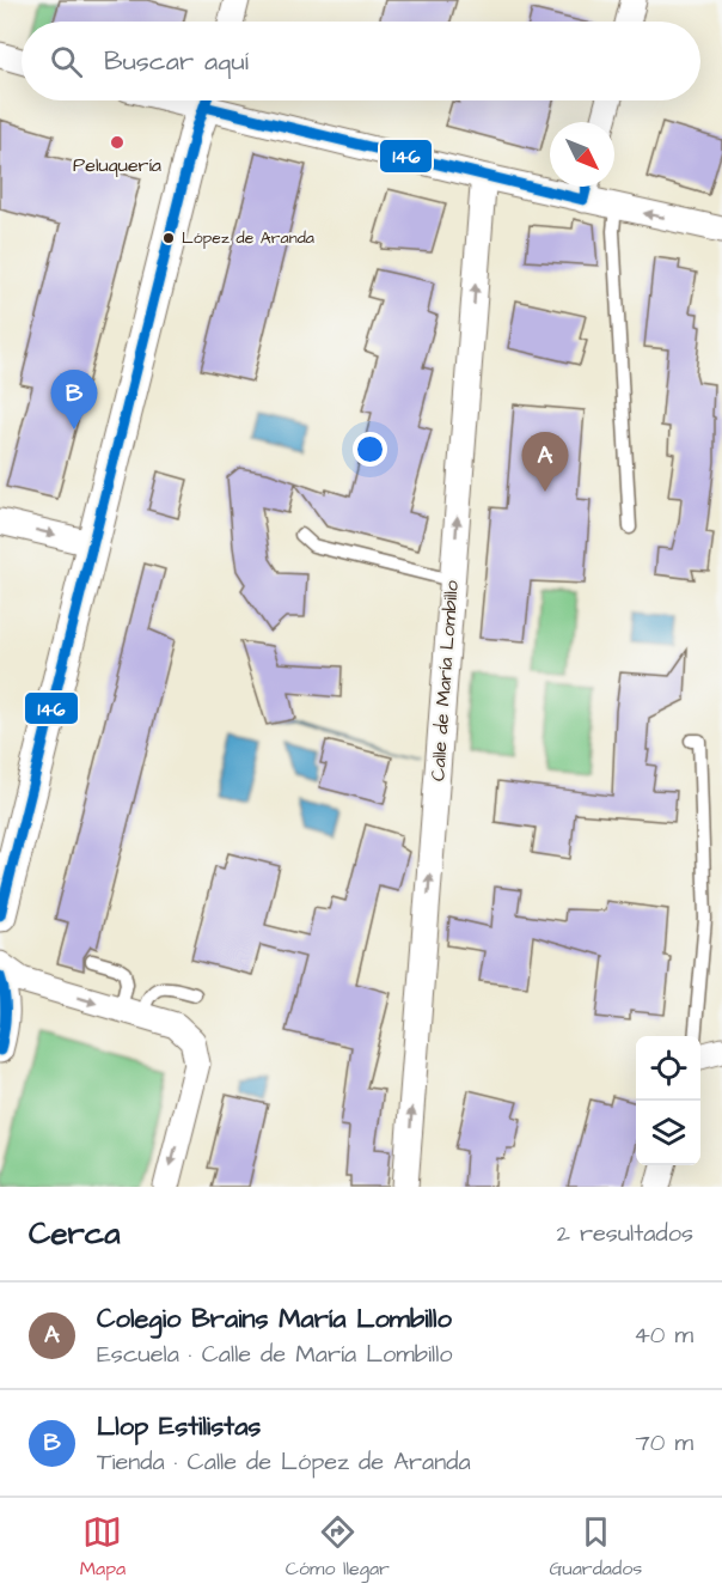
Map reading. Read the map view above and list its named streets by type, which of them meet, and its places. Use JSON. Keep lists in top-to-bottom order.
{
  "streets": {
    "street": ["Calle de María Lombillo"]
  },
  "one_way": ["Calle de María Lombillo"],
  "places": ["Peluquería", "López de Aranda"],
  "lines": ["transit line 146"],
  "north": "bottom right",
  "page": {
    "search": "Buscar aquí",
    "pins": ["B", "A"],
    "heading": ["Cerca", "2 resultados"],
    "list": [
      {
        "mark": "A",
        "name": "Colegio Brains María Lombillo",
        "note": "Escuela · Calle de María Lombillo",
        "value": "40 m"
      },
      {
        "mark": "B",
        "name": "Llop Estilistas",
        "note": "Tienda · Calle de López de Aranda",
        "value": "70 m"
      }
    ],
    "nav": ["Mapa", "Cómo llegar", "Guardados"]
  }
}
